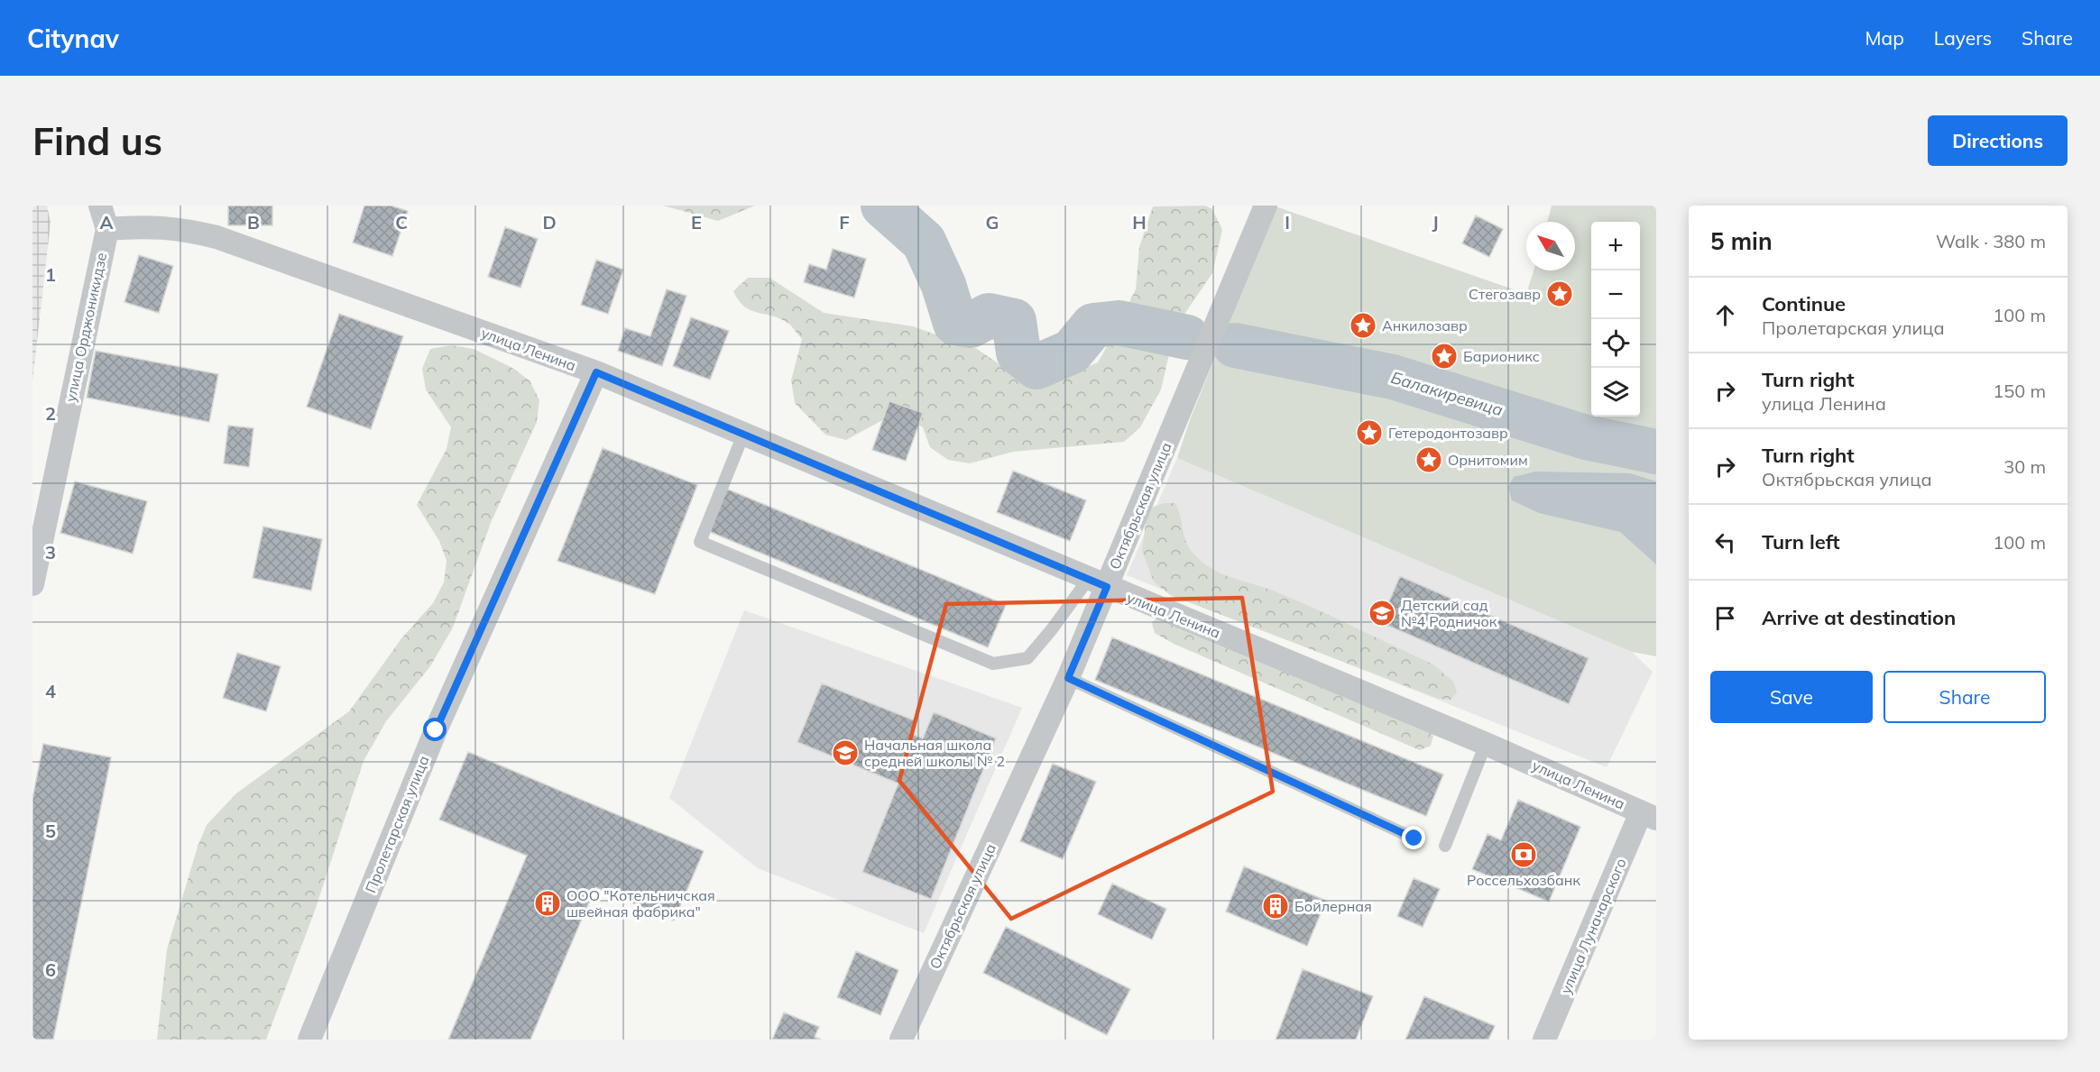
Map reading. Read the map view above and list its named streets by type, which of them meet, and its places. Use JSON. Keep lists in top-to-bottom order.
{
  "streets": {
    "street": [
      "улица Орджоникидзе",
      "улица Ленина",
      "Октябрьская улица",
      "Пролетарская улица",
      "улица Луначарского"
    ]
  },
  "crossings": [
    ["улица Орджоникидзе", "улица Ленина"],
    ["улица Ленина", "Октябрьская улица"],
    ["улица Ленина", "Пролетарская улица"],
    ["улица Ленина", "улица Луначарского"]
  ],
  "water": ["Балакиревица"],
  "places": {
    "place": [
      "Стегозавр",
      "Анкилозавр",
      "Барионикс",
      "Гетеродонтозавр",
      "Орнитомим"
    ],
    "school or university": ["Детский сад №4 Родничок", "Начальная школа средней школы № 2"],
    "bank": ["Россельхозбанк"],
    "building": ["ООО \"Котельничская швейная фабрика\"", "Бойлерная"]
  },
  "north": "top left",
  "page": {
    "header": "Citynav",
    "nav": ["Map", "Layers", "Share"],
    "buttons": [
      "Directions",
      ["Save", "Share"]
    ],
    "title": "Find us",
    "heading": ["5 min", "Walk · 380 m"],
    "map_buttons": ["+", "−"],
    "list": [
      ["Continue", "Пролетарская улица", "100 m"],
      ["Turn right", "улица Ленина", "150 m"],
      ["Turn right", "Октябрьская улица", "30 m"],
      ["Turn left", "100 m"],
      "Arrive at destination"
    ]
  },
  "grid": {
    "columns": [
      "A",
      "B",
      "C",
      "D",
      "E",
      "F",
      "G",
      "H",
      "I",
      "J"
    ],
    "rows": [
      "1",
      "2",
      "3",
      "4",
      "5",
      "6"
    ]
  }
}
